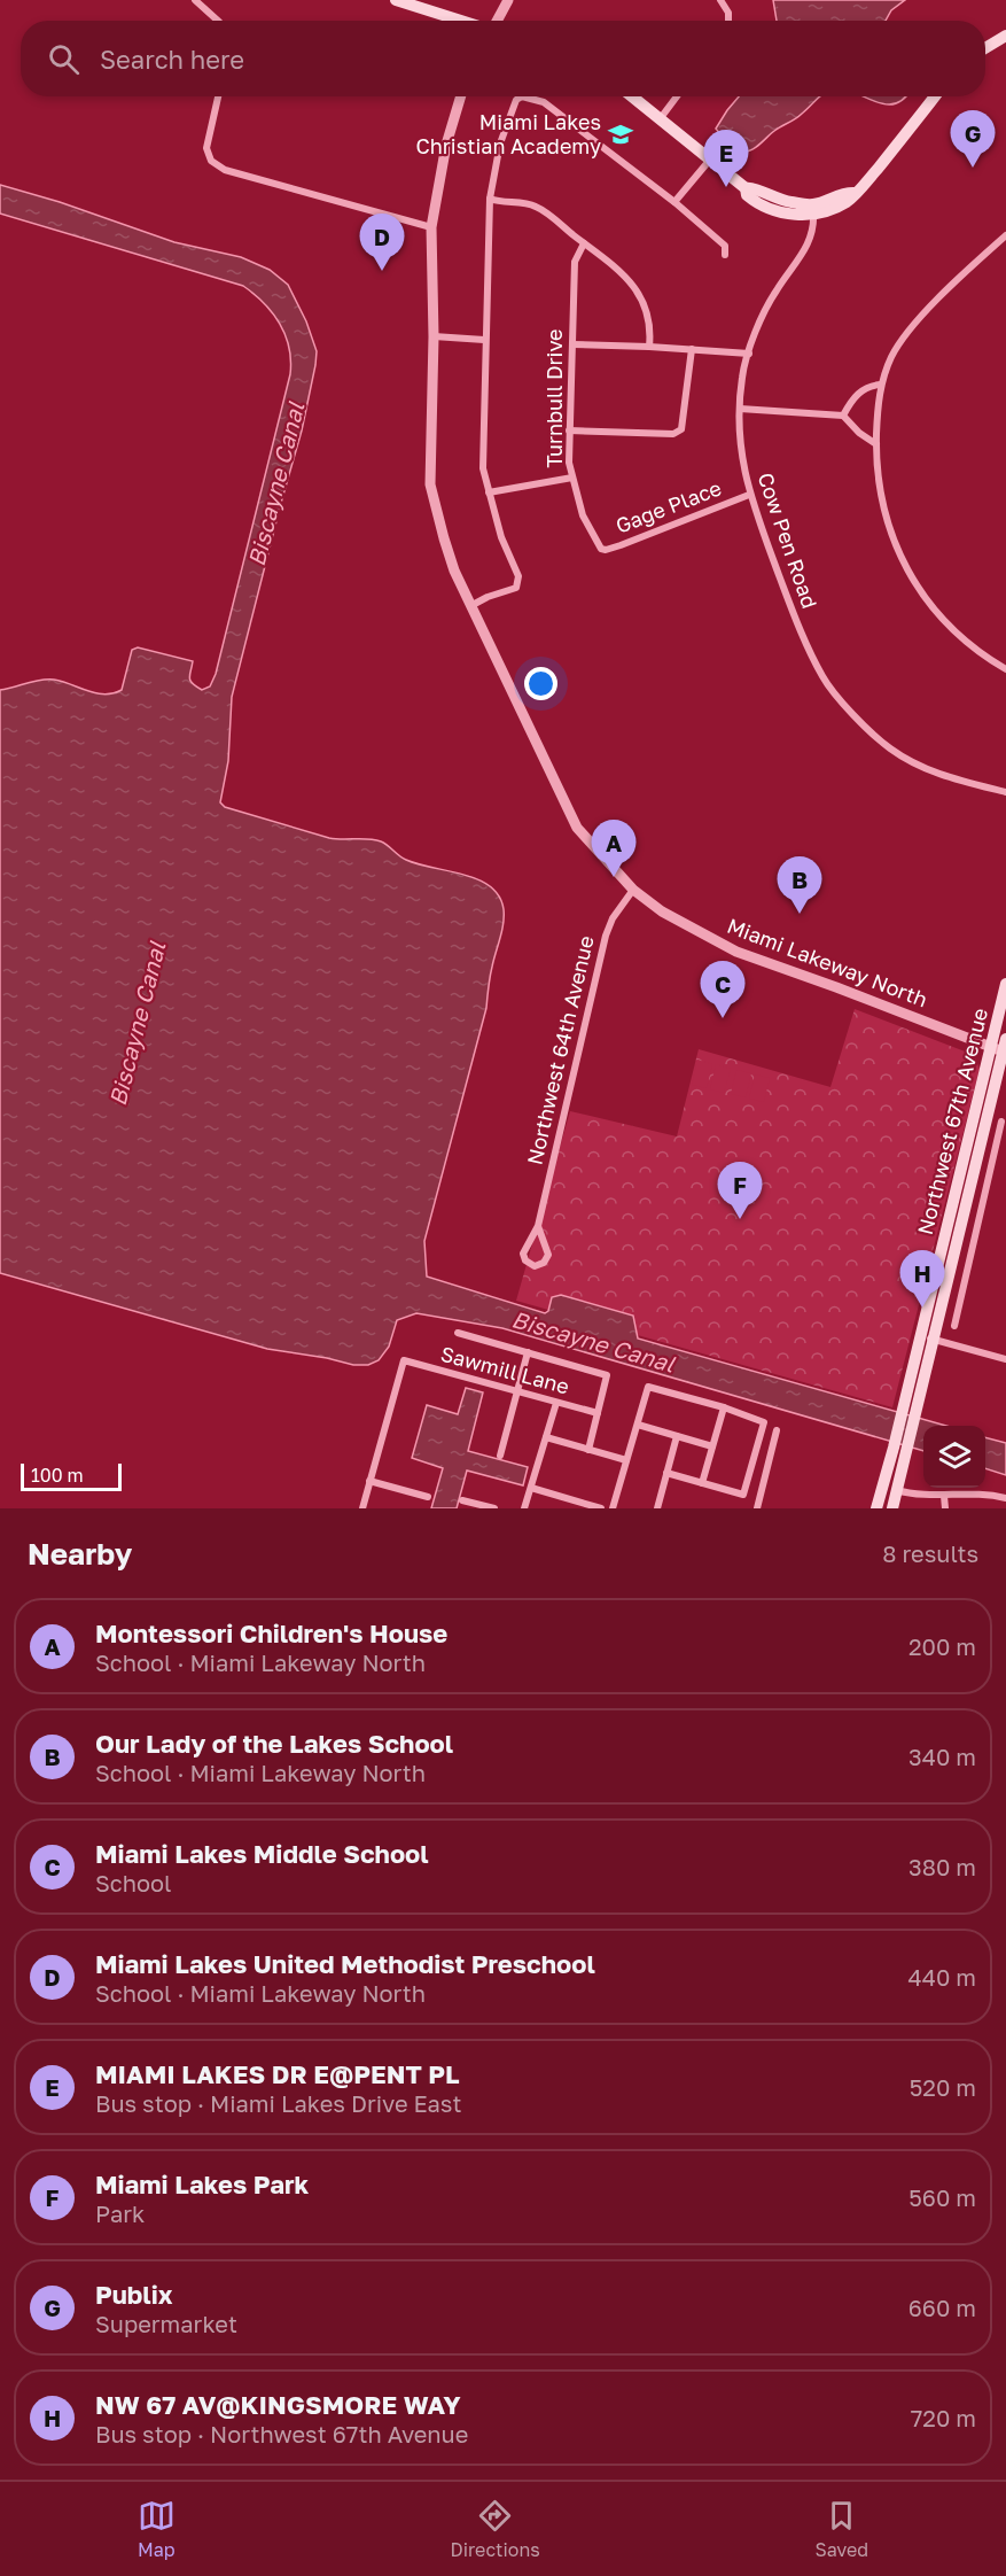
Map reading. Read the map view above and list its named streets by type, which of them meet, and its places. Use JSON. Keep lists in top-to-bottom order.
{
  "streets": {
    "main road": ["Northwest 67th Avenue"],
    "street": [
      "Turnbull Drive",
      "Gage Place",
      "Cow Pen Road",
      "Miami Lakeway North",
      "Northwest 64th Avenue",
      "Sawmill Lane"
    ]
  },
  "crossings": [
    ["Turnbull Drive", "Gage Place"],
    ["Gage Place", "Cow Pen Road"],
    ["Miami Lakeway North", "Northwest 64th Avenue"],
    ["Miami Lakeway North", "Northwest 67th Avenue"]
  ],
  "water": ["Biscayne Canal"],
  "places": {
    "school or university": ["Miami Lakes Christian Academy"]
  },
  "scale_bar": "100 m",
  "page": {
    "search": "Search here",
    "pins": [
      "G",
      "E",
      "D",
      "A",
      "B",
      "C",
      "F",
      "H"
    ],
    "scale": "100 m",
    "heading": ["Nearby", "8 results"],
    "list": [
      {
        "mark": "A",
        "name": "Montessori Children's House",
        "note": "School · Miami Lakeway North",
        "value": "200 m"
      },
      {
        "mark": "B",
        "name": "Our Lady of the Lakes School",
        "note": "School · Miami Lakeway North",
        "value": "340 m"
      },
      {
        "mark": "C",
        "name": "Miami Lakes Middle School",
        "note": "School",
        "value": "380 m"
      },
      {
        "mark": "D",
        "name": "Miami Lakes United Methodist Preschool",
        "note": "School · Miami Lakeway North",
        "value": "440 m"
      },
      {
        "mark": "E",
        "name": "MIAMI LAKES DR E@PENT PL",
        "note": "Bus stop · Miami Lakes Drive East",
        "value": "520 m"
      },
      {
        "mark": "F",
        "name": "Miami Lakes Park",
        "note": "Park",
        "value": "560 m"
      },
      {
        "mark": "G",
        "name": "Publix",
        "note": "Supermarket",
        "value": "660 m"
      },
      {
        "mark": "H",
        "name": "NW 67 AV@KINGSMORE WAY",
        "note": "Bus stop · Northwest 67th Avenue",
        "value": "720 m"
      }
    ],
    "nav": ["Map", "Directions", "Saved"]
  }
}
